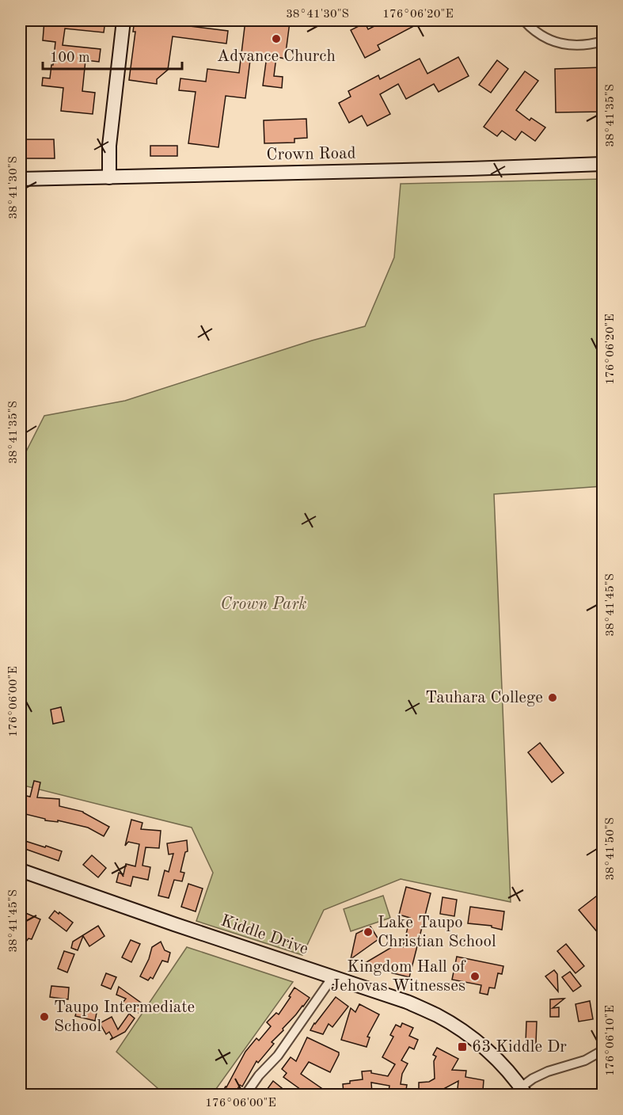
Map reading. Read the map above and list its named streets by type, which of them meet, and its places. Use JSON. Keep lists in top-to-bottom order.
{
  "streets": {
    "street": ["Crown Road", "Kiddle Drive"]
  },
  "parks": ["Crown Park"],
  "places": {
    "other": [
      "Advance Church",
      "Tauhara College",
      "Lake Taupo Christian School",
      "Kingdom Hall of Jehovas Witnesses",
      "Taupo Intermediate School"
    ],
    "transit": ["63 Kiddle Dr"]
  },
  "scale_bar": "100 m",
  "coordinates": [
    "38°41'30\"S",
    "176°06'20\"E",
    "38°41'35\"S",
    "38°41'45\"S",
    "176°06'00\"E",
    "38°41'50\"S",
    "176°06'10\"E"
  ]
}
